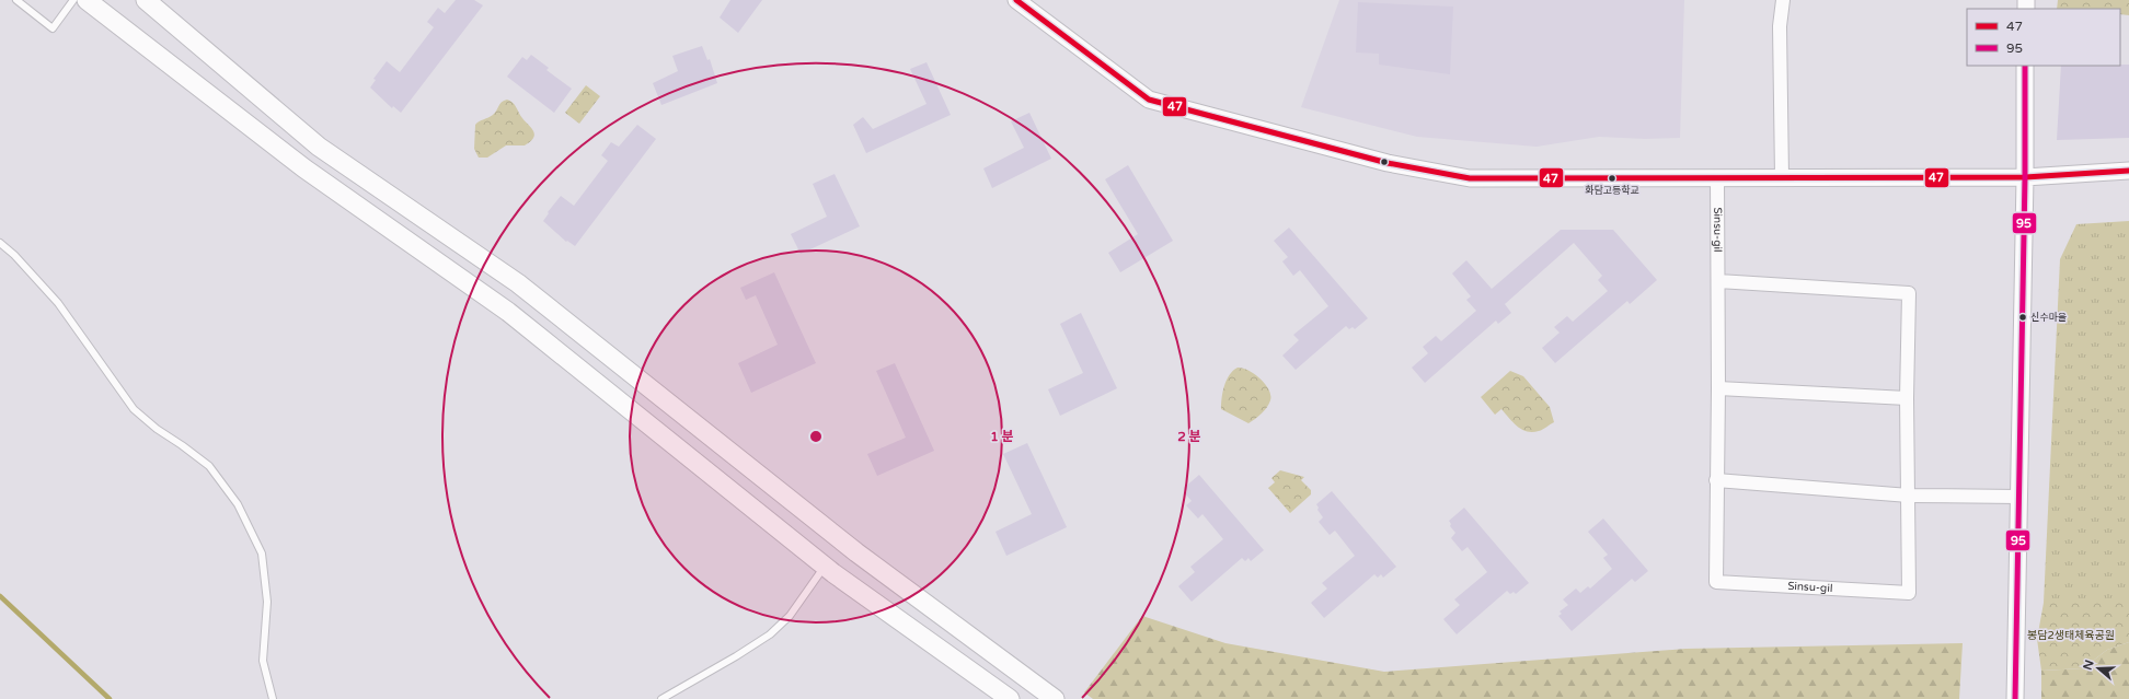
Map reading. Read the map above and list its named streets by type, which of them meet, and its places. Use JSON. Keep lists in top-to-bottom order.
{
  "streets": {
    "street": ["Sinsu-gil"]
  },
  "parks": ["봉담2생태체육공원"],
  "places": ["화담고등학교", "신수마을"],
  "lines": ["transit line 47", "transit line 95"],
  "legend": ["47", "95"],
  "north": "left",
  "rings": ["1 분", "2 분"]
}
